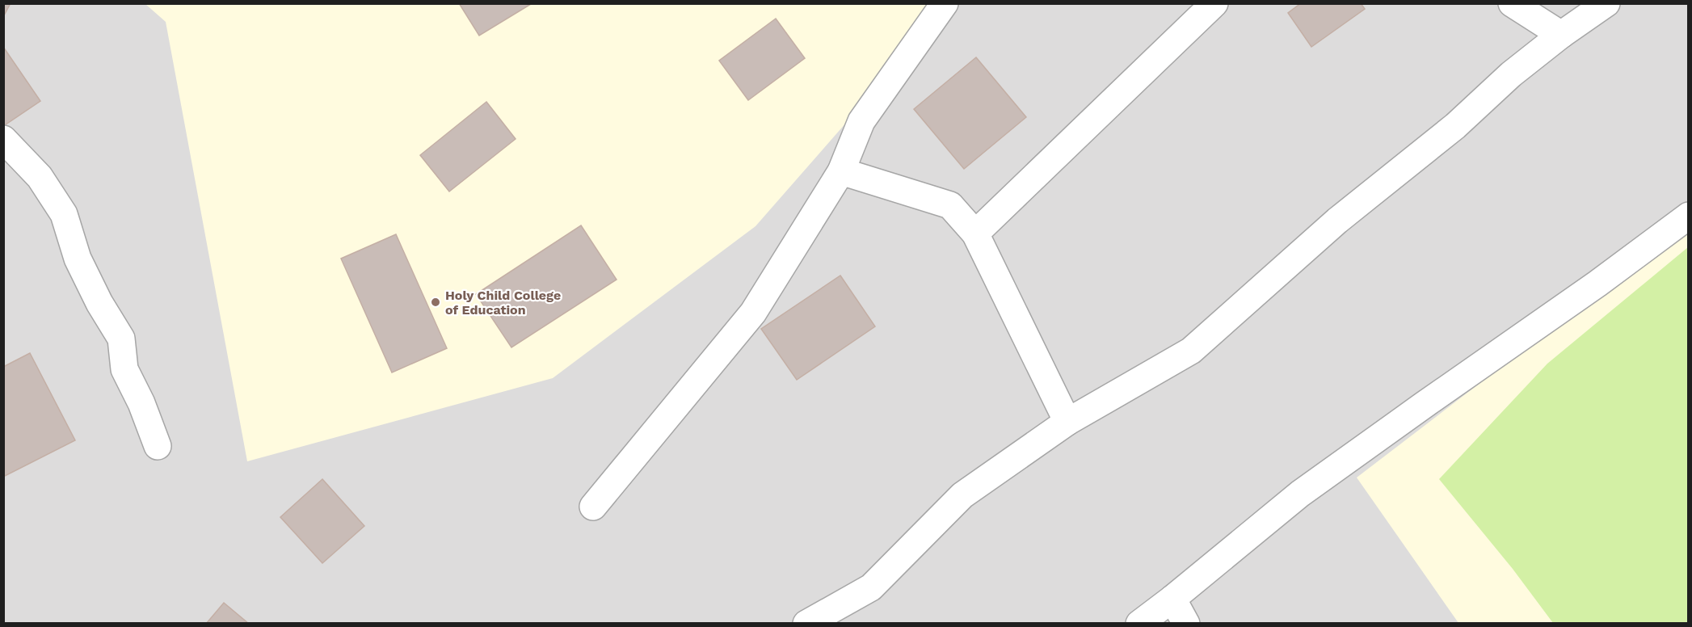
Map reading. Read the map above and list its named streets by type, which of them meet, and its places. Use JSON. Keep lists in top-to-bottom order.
{
  "places": ["Holy Child College of Education"]
}
